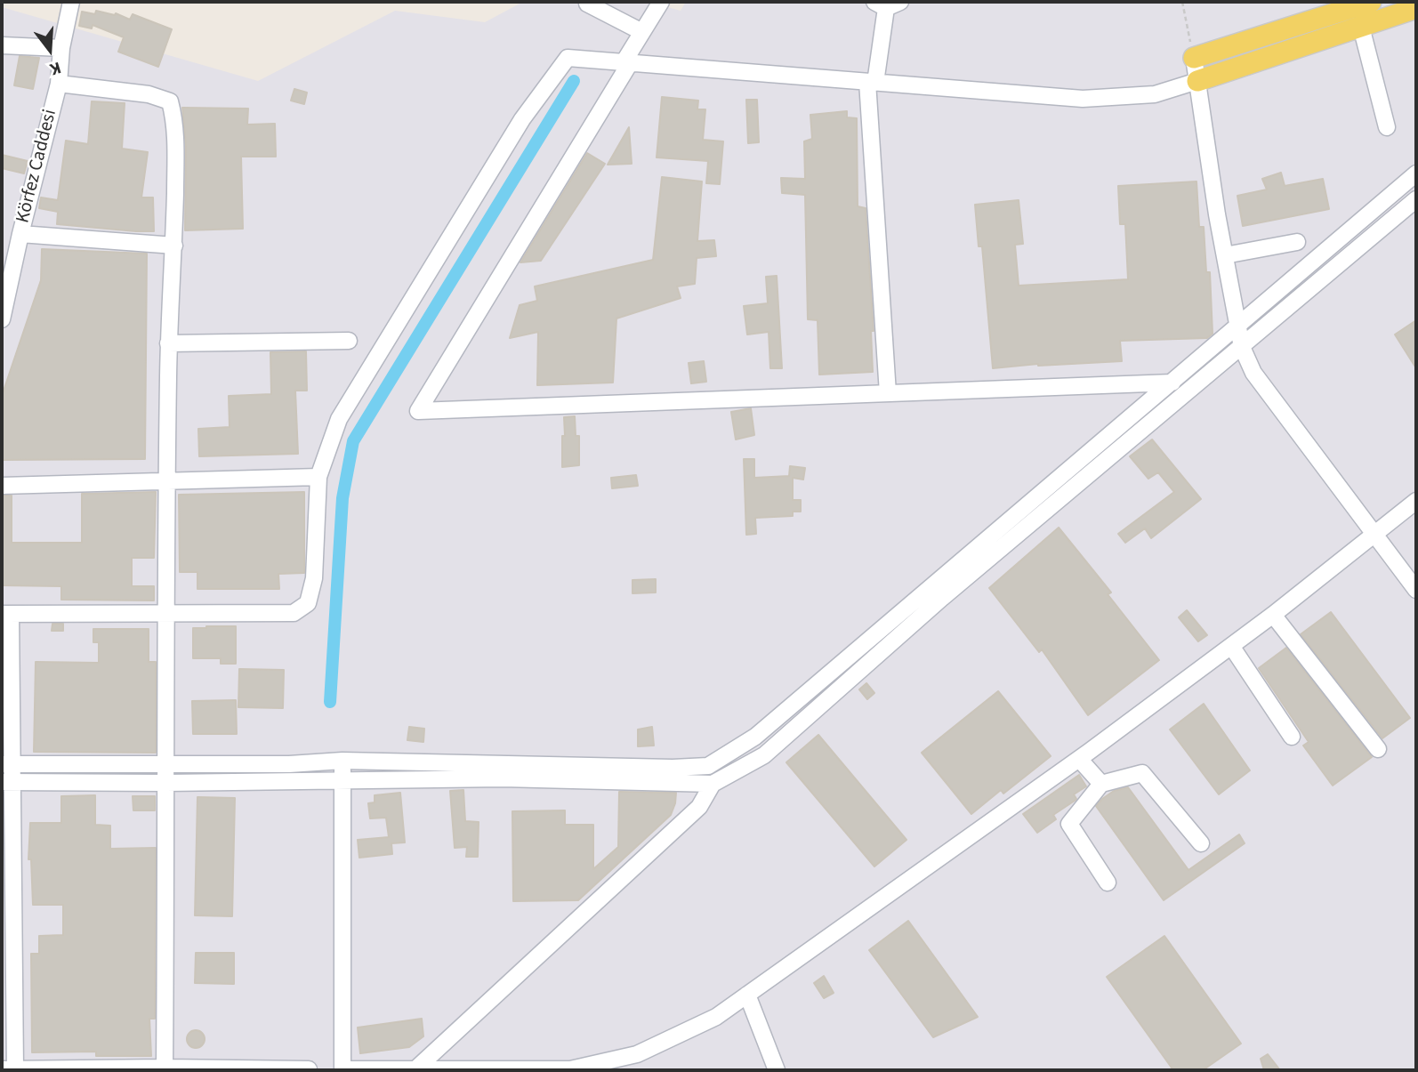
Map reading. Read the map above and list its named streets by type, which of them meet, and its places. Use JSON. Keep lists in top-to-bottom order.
{
  "streets": {
    "street": ["Körfez Caddesi"]
  },
  "north": "bottom"
}
